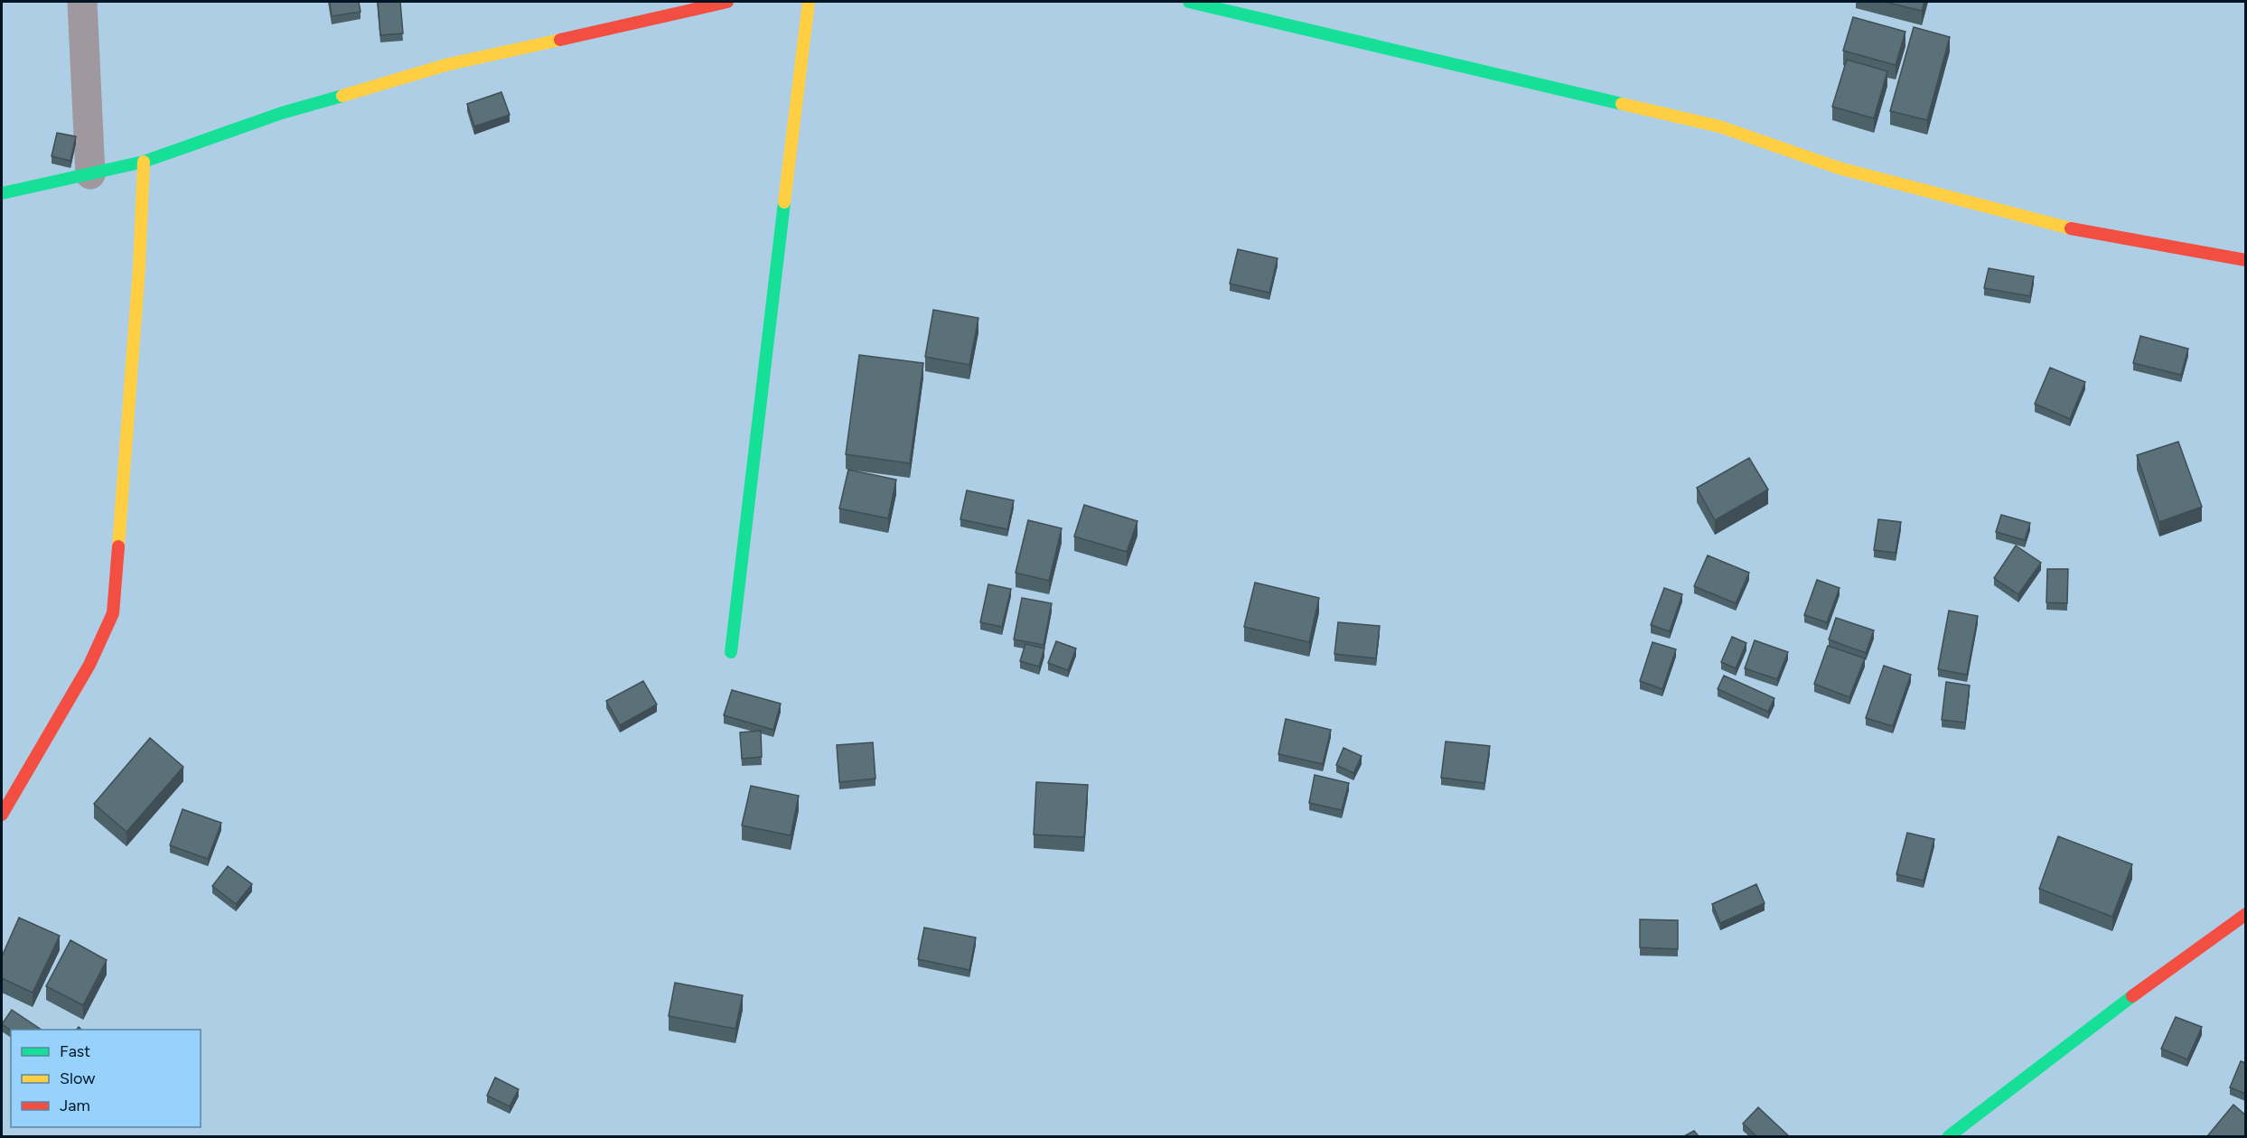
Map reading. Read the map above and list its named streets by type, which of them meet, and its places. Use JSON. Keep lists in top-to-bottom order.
{
  "legend": ["Fast", "Slow", "Jam"]
}
